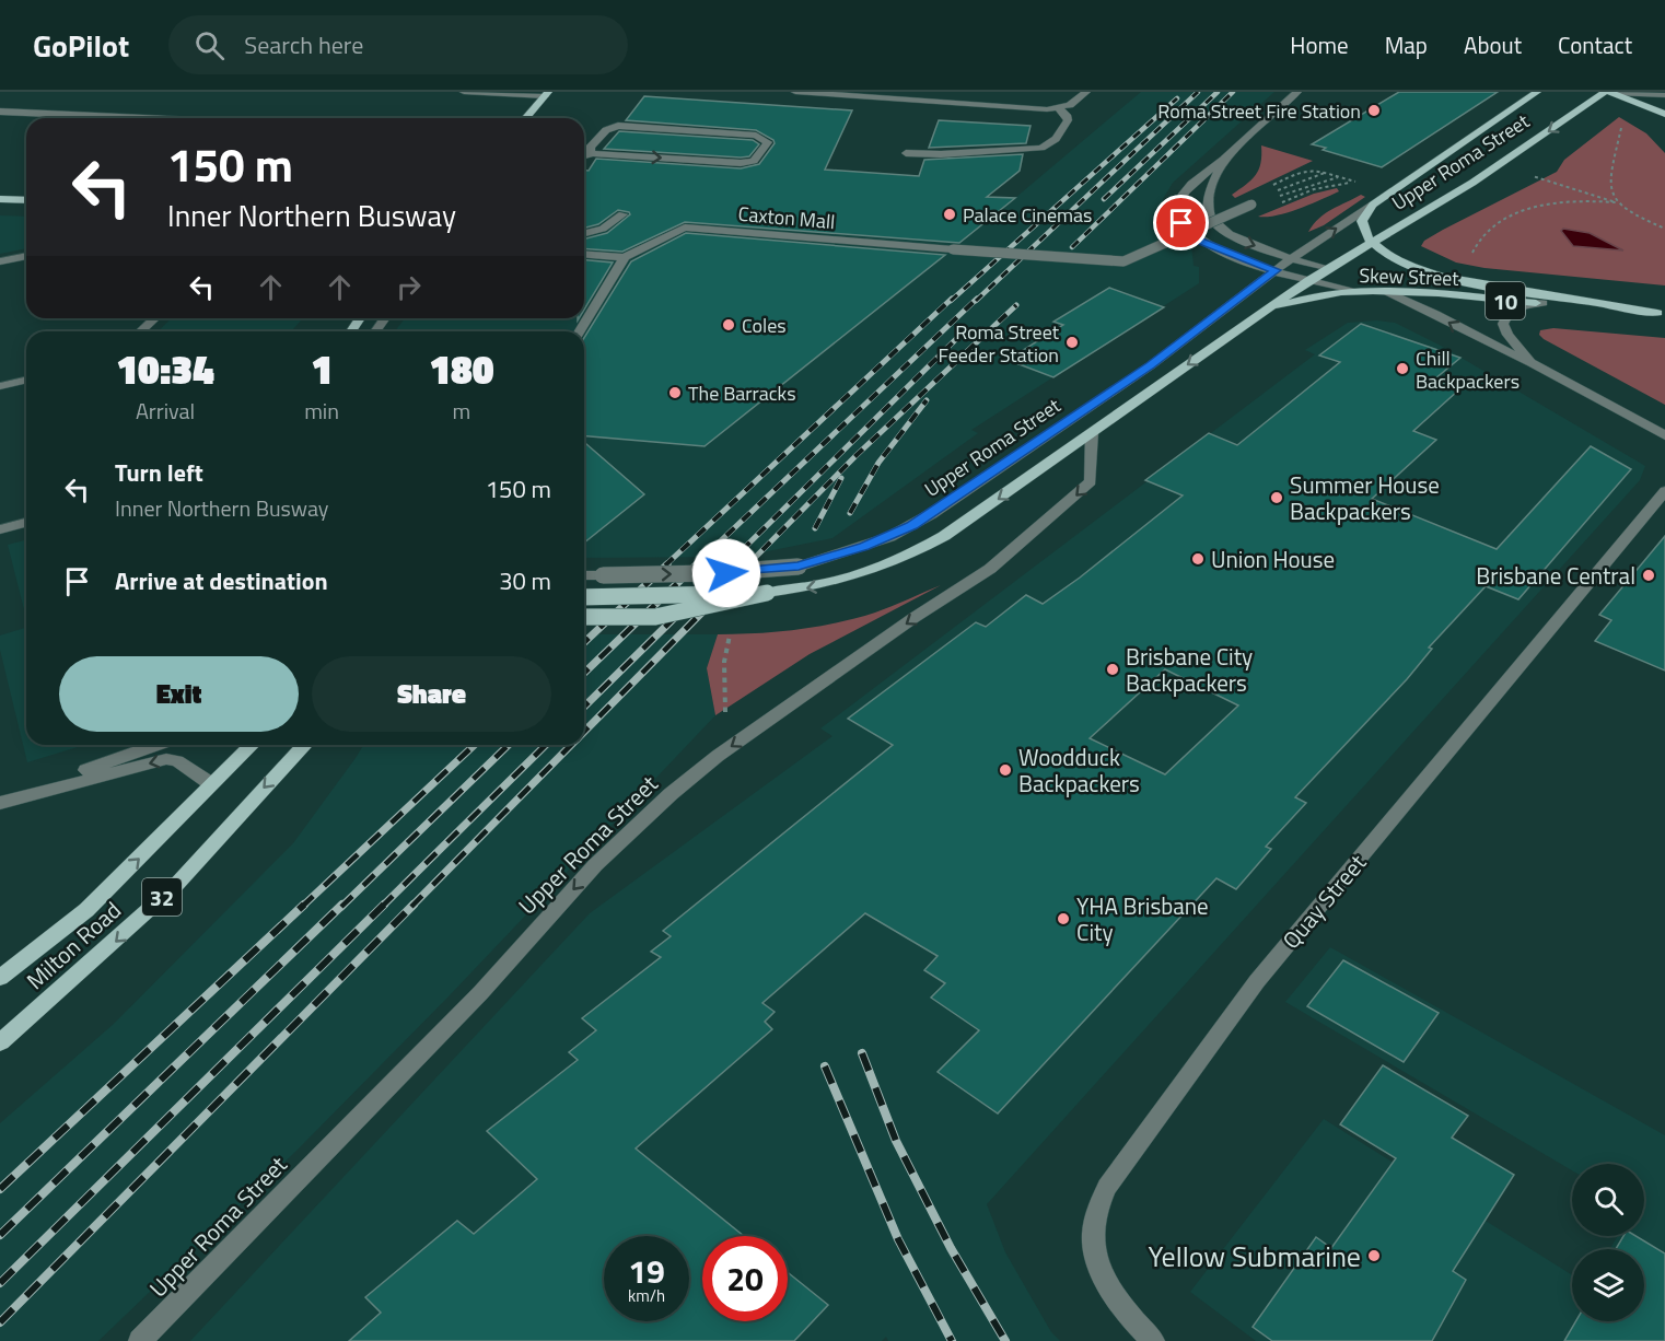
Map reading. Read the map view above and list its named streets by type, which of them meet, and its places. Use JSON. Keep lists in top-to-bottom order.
{
  "streets": {
    "main road": [
      "Upper Roma Street",
      "Skew Street",
      "10",
      "32",
      "Milton Road"
    ],
    "street": ["Caxton Mall", "Quay Street"]
  },
  "crossings": [
    ["Upper Roma Street", "Skew Street"]
  ],
  "places": [
    "Roma Street Fire Station",
    "Palace Cinemas",
    "Coles",
    "Roma Street Feeder Station",
    "Chill Backpackers",
    "The Barracks",
    "Summer House Backpackers",
    "Union House",
    "Brisbane Central",
    "Brisbane City Backpackers",
    "Woodduck Backpackers",
    "YHA Brisbane City",
    "Yellow Submarine"
  ],
  "page": {
    "header": "GoPilot",
    "search": "Search here",
    "nav": [
      "Home",
      "Map",
      "About",
      "Contact"
    ],
    "turn": ["150 m", "Inner Northern Busway"],
    "eta": [
      "10:34",
      "Arrival",
      "1",
      "min",
      "180",
      "m"
    ],
    "list": [
      {
        "name": "Turn left",
        "note": "Inner Northern Busway",
        "value": "150 m"
      },
      {
        "name": "Arrive at destination",
        "value": "30 m"
      }
    ],
    "buttons": ["Exit", "Share"],
    "speed": "19 km/h",
    "limit": "20"
  }
}
